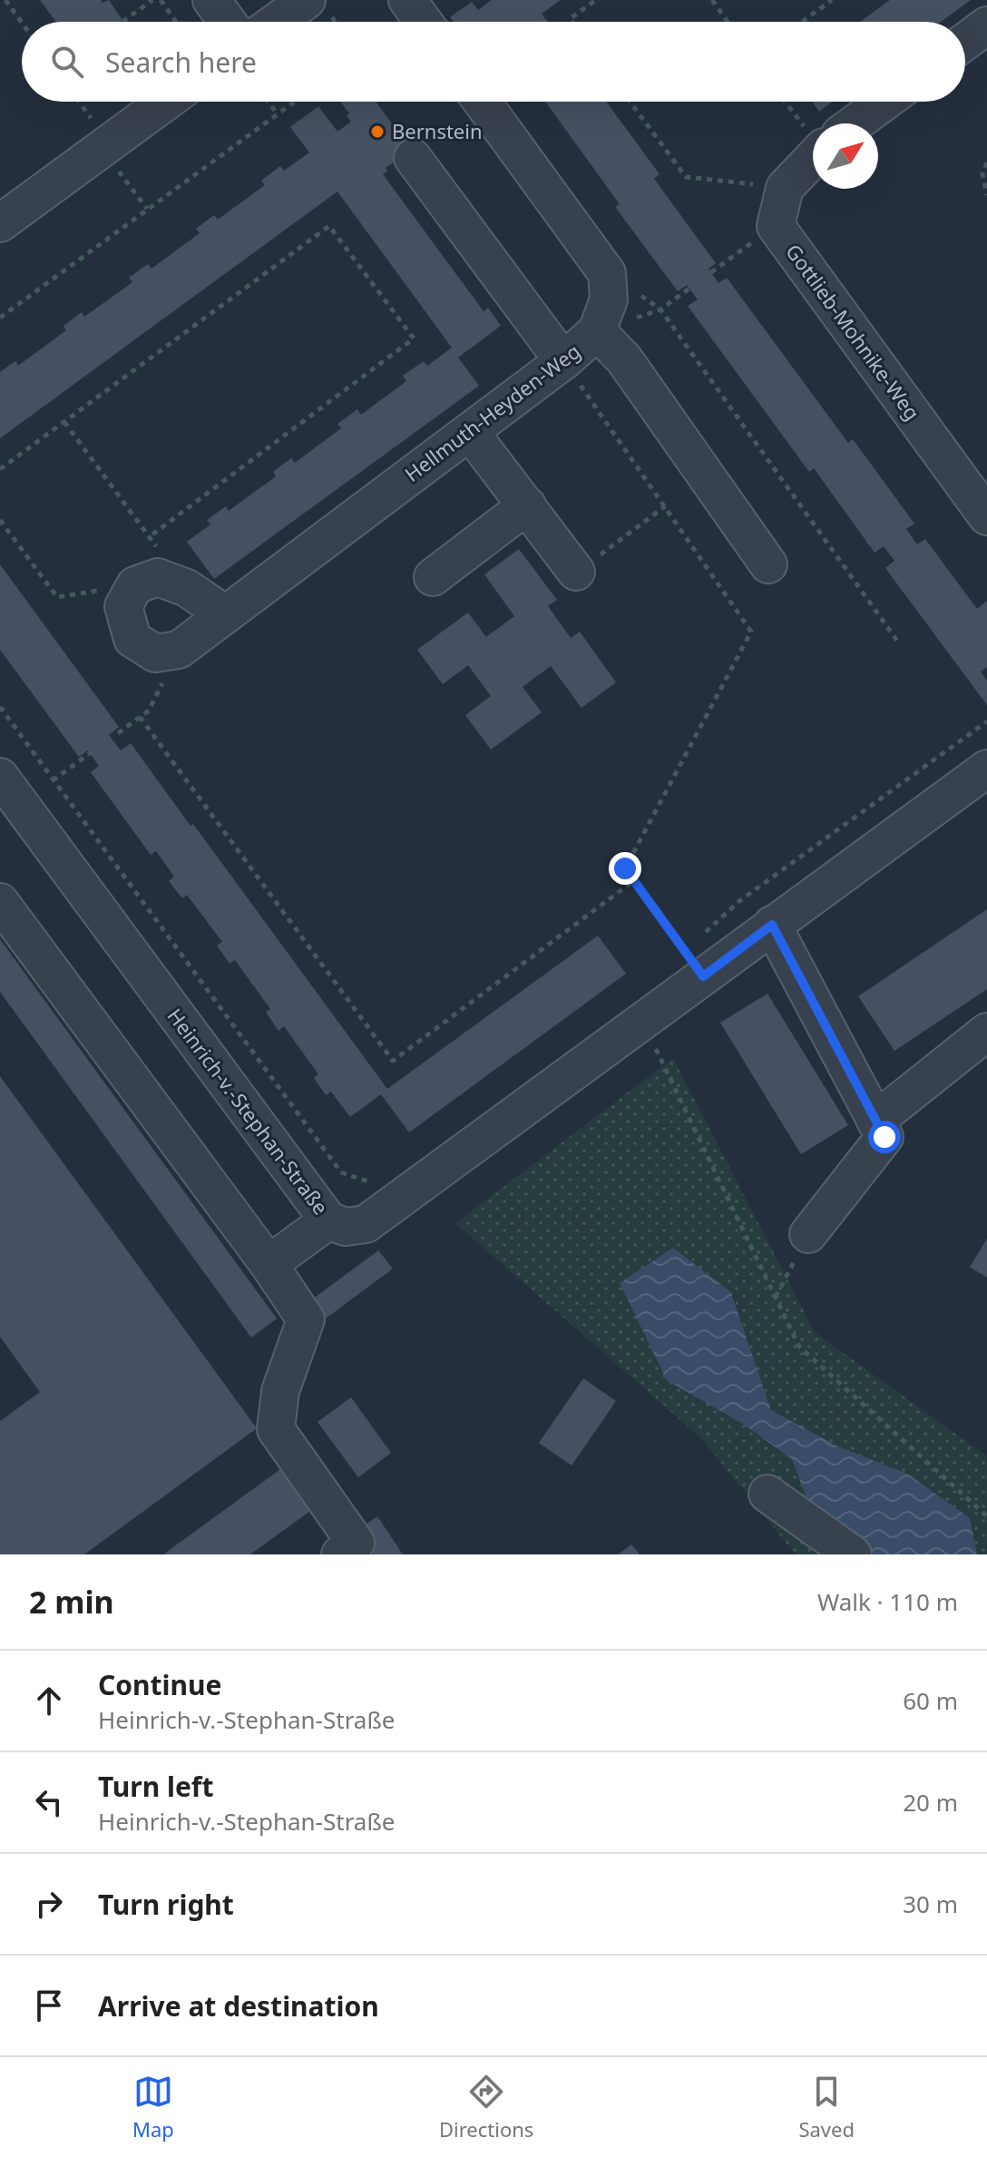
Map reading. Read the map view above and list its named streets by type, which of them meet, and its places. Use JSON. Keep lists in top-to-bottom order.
{
  "streets": {
    "street": ["Gottlieb-Mohnike-Weg", "Hellmuth-Heyden-Weg", "Heinrich-v.-Stephan-Straße"]
  },
  "places": ["Bernstein"],
  "north": "top right",
  "page": {
    "search": "Search here",
    "heading": ["2 min", "Walk · 110 m"],
    "list": [
      ["Continue", "Heinrich-v.-Stephan-Straße", "60 m"],
      ["Turn left", "Heinrich-v.-Stephan-Straße", "20 m"],
      ["Turn right", "30 m"],
      "Arrive at destination"
    ],
    "nav": ["Map", "Directions", "Saved"]
  }
}
